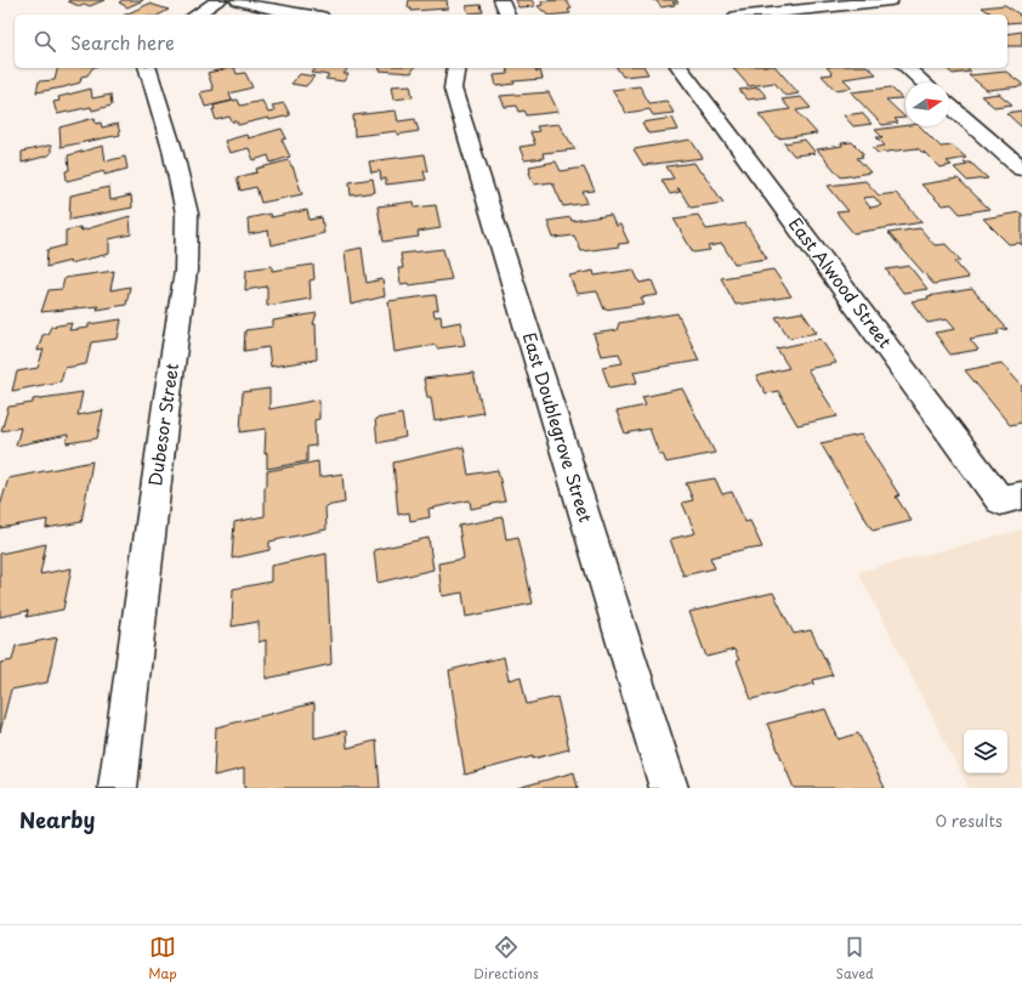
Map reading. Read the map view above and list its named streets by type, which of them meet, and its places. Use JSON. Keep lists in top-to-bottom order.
{
  "streets": {
    "street": ["East Alwood Street", "Dubesor Street", "East Doublegrove Street"]
  },
  "north": "right",
  "page": {
    "search": "Search here",
    "heading": ["Nearby", "0 results"],
    "nav": ["Map", "Directions", "Saved"]
  }
}
